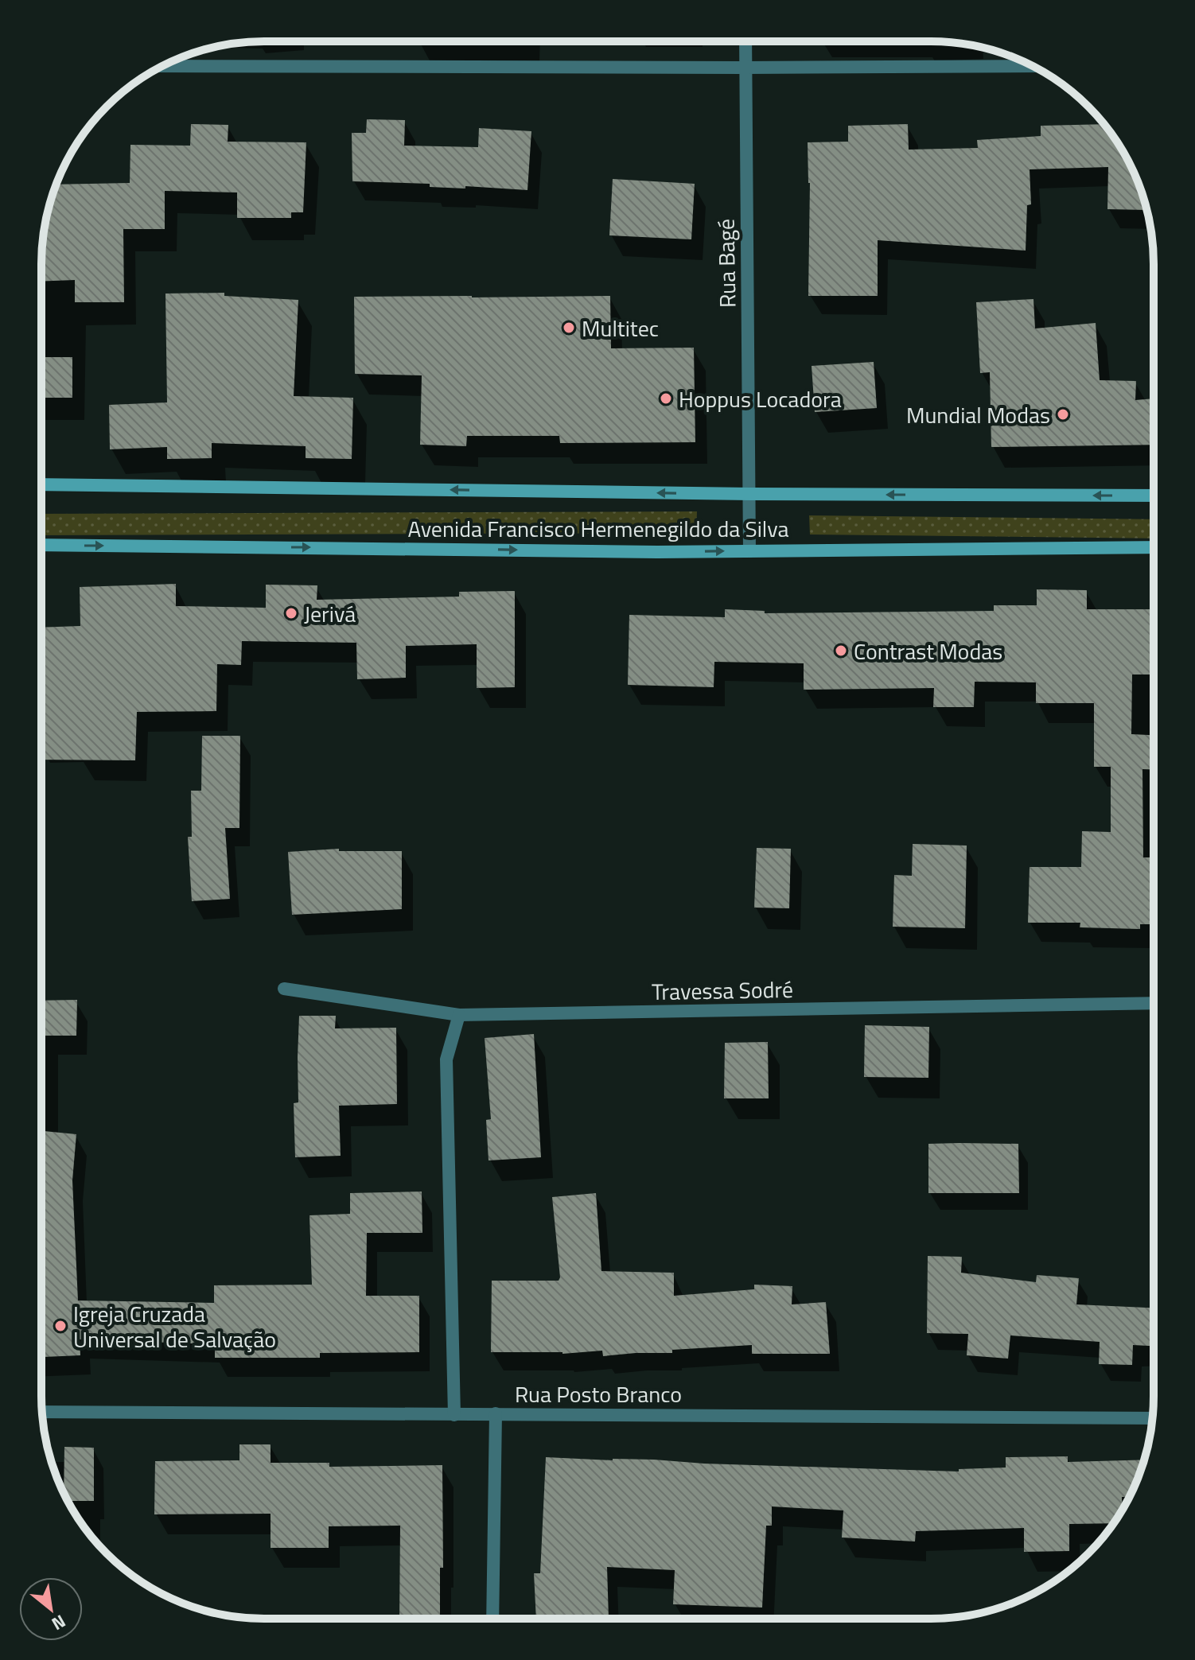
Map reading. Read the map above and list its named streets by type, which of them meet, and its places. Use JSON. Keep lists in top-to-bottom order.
{
  "streets": {
    "main road": ["Avenida Francisco Hermenegildo da Silva"],
    "street": ["Rua Bagé", "Travessa Sodré", "Rua Posto Branco"]
  },
  "crossings": [
    ["Rua Bagé", "Avenida Francisco Hermenegildo da Silva"]
  ],
  "places": [
    "Multitec",
    "Hoppus Locadora",
    "Mundial Modas",
    "Jerivá",
    "Contrast Modas",
    "Igreja Cruzada Universal de Salvação"
  ],
  "north": "bottom right"
}
